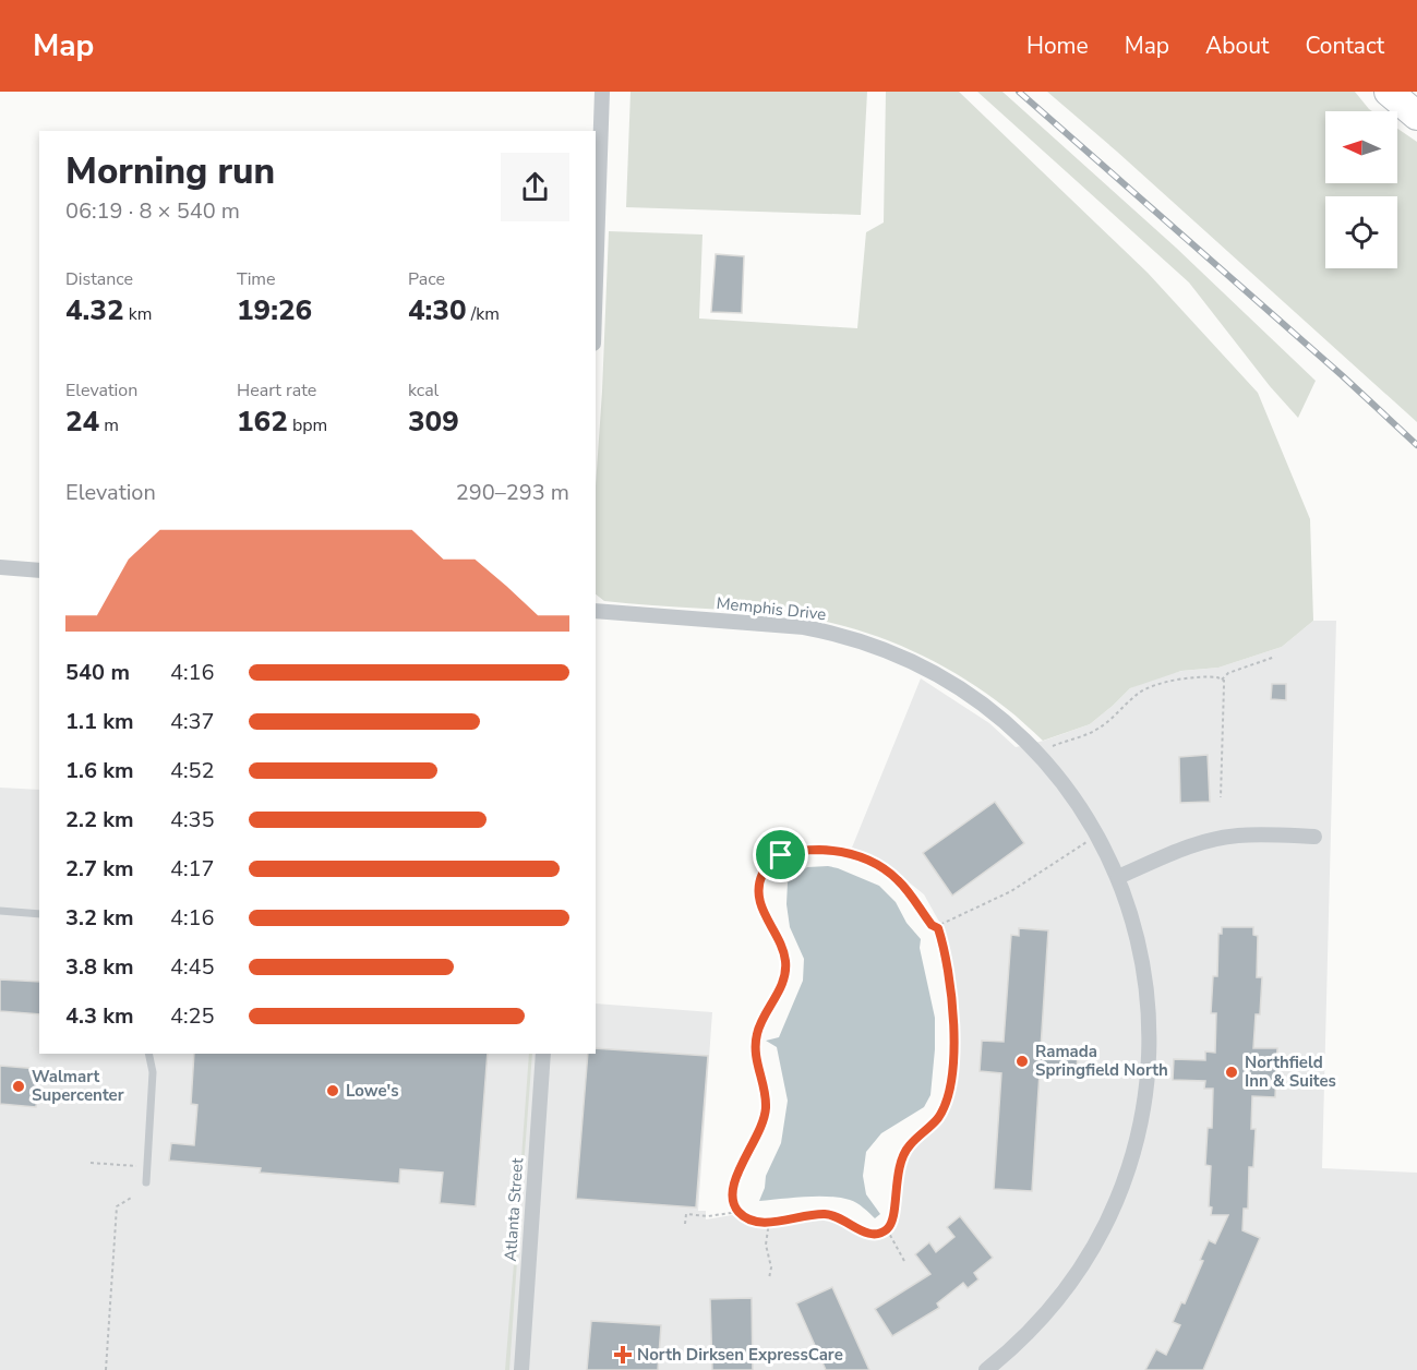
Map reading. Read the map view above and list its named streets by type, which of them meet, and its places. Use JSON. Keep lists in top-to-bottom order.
{
  "streets": {
    "street": ["Memphis Drive", "Atlanta Street"]
  },
  "places": {
    "other": [
      "Ramada Springfield North",
      "Northfield Inn & Suites",
      "Walmart Supercenter",
      "Lowe's"
    ],
    "health": ["North Dirksen ExpressCare"]
  },
  "north": "left",
  "page": {
    "header": "Map",
    "nav": [
      "Home",
      "Map",
      "About",
      "Contact"
    ],
    "heading": ["Morning run", "06:19 · 8 × 540 m"],
    "stats": [
      ["Distance", "4.32 km"],
      ["Time", "19:26"],
      ["Pace", "4:30 /km"],
      ["Elevation", "24 m"],
      ["Heart rate", "162 bpm"],
      ["kcal", "309"]
    ],
    "chart": ["Elevation", "290–293 m"],
    "list": [
      {
        "name": "540 m",
        "note": "4:16"
      },
      {
        "name": "1.1 km",
        "note": "4:37"
      },
      {
        "name": "1.6 km",
        "note": "4:52"
      },
      {
        "name": "2.2 km",
        "note": "4:35"
      },
      {
        "name": "2.7 km",
        "note": "4:17"
      },
      {
        "name": "3.2 km",
        "note": "4:16"
      },
      {
        "name": "3.8 km",
        "note": "4:45"
      },
      {
        "name": "4.3 km",
        "note": "4:25"
      }
    ]
  }
}
